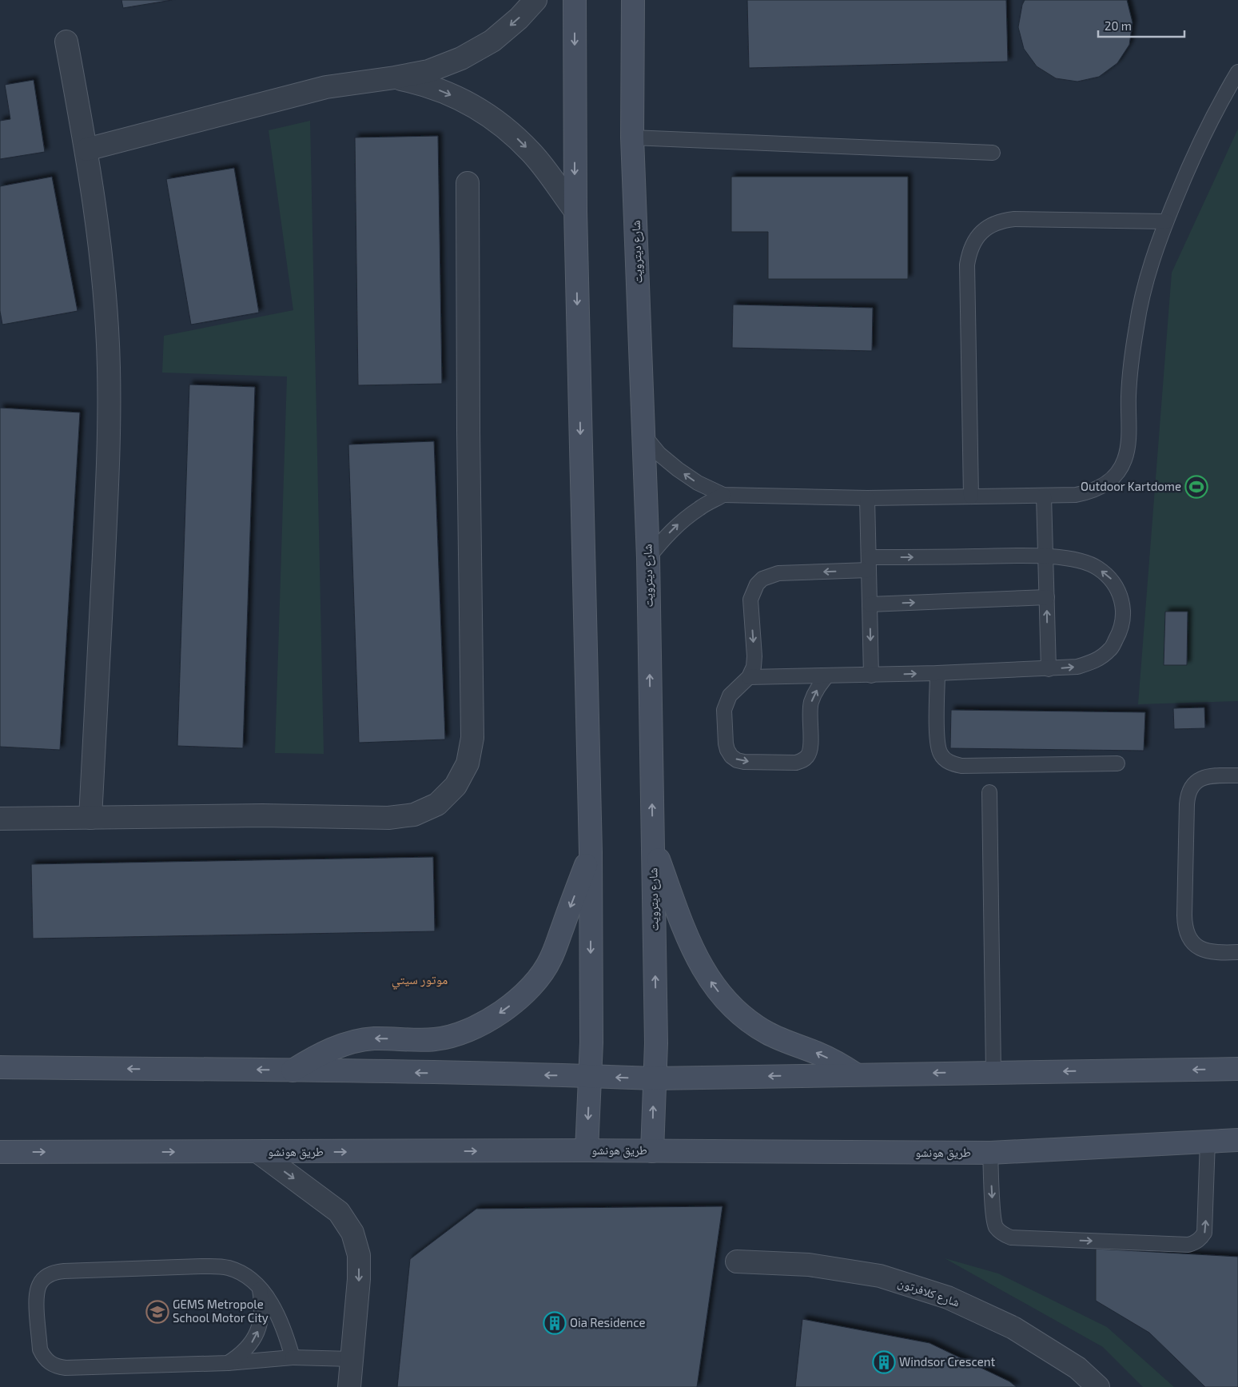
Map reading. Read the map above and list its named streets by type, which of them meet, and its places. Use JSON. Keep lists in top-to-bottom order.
{
  "streets": {
    "street": ["شارع ديترويت", "طريق هونشو", "شارع كلافرتون"]
  },
  "crossings": [
    ["شارع ديترويت", "طريق هونشو"]
  ],
  "districts": ["موتور سيتي"],
  "places": {
    "sports": ["Outdoor Kartdome"],
    "school or university": ["GEMS Metropole School Motor City"],
    "building": ["Oia Residence", "Windsor Crescent"]
  },
  "scale_bar": "20 m"
}
